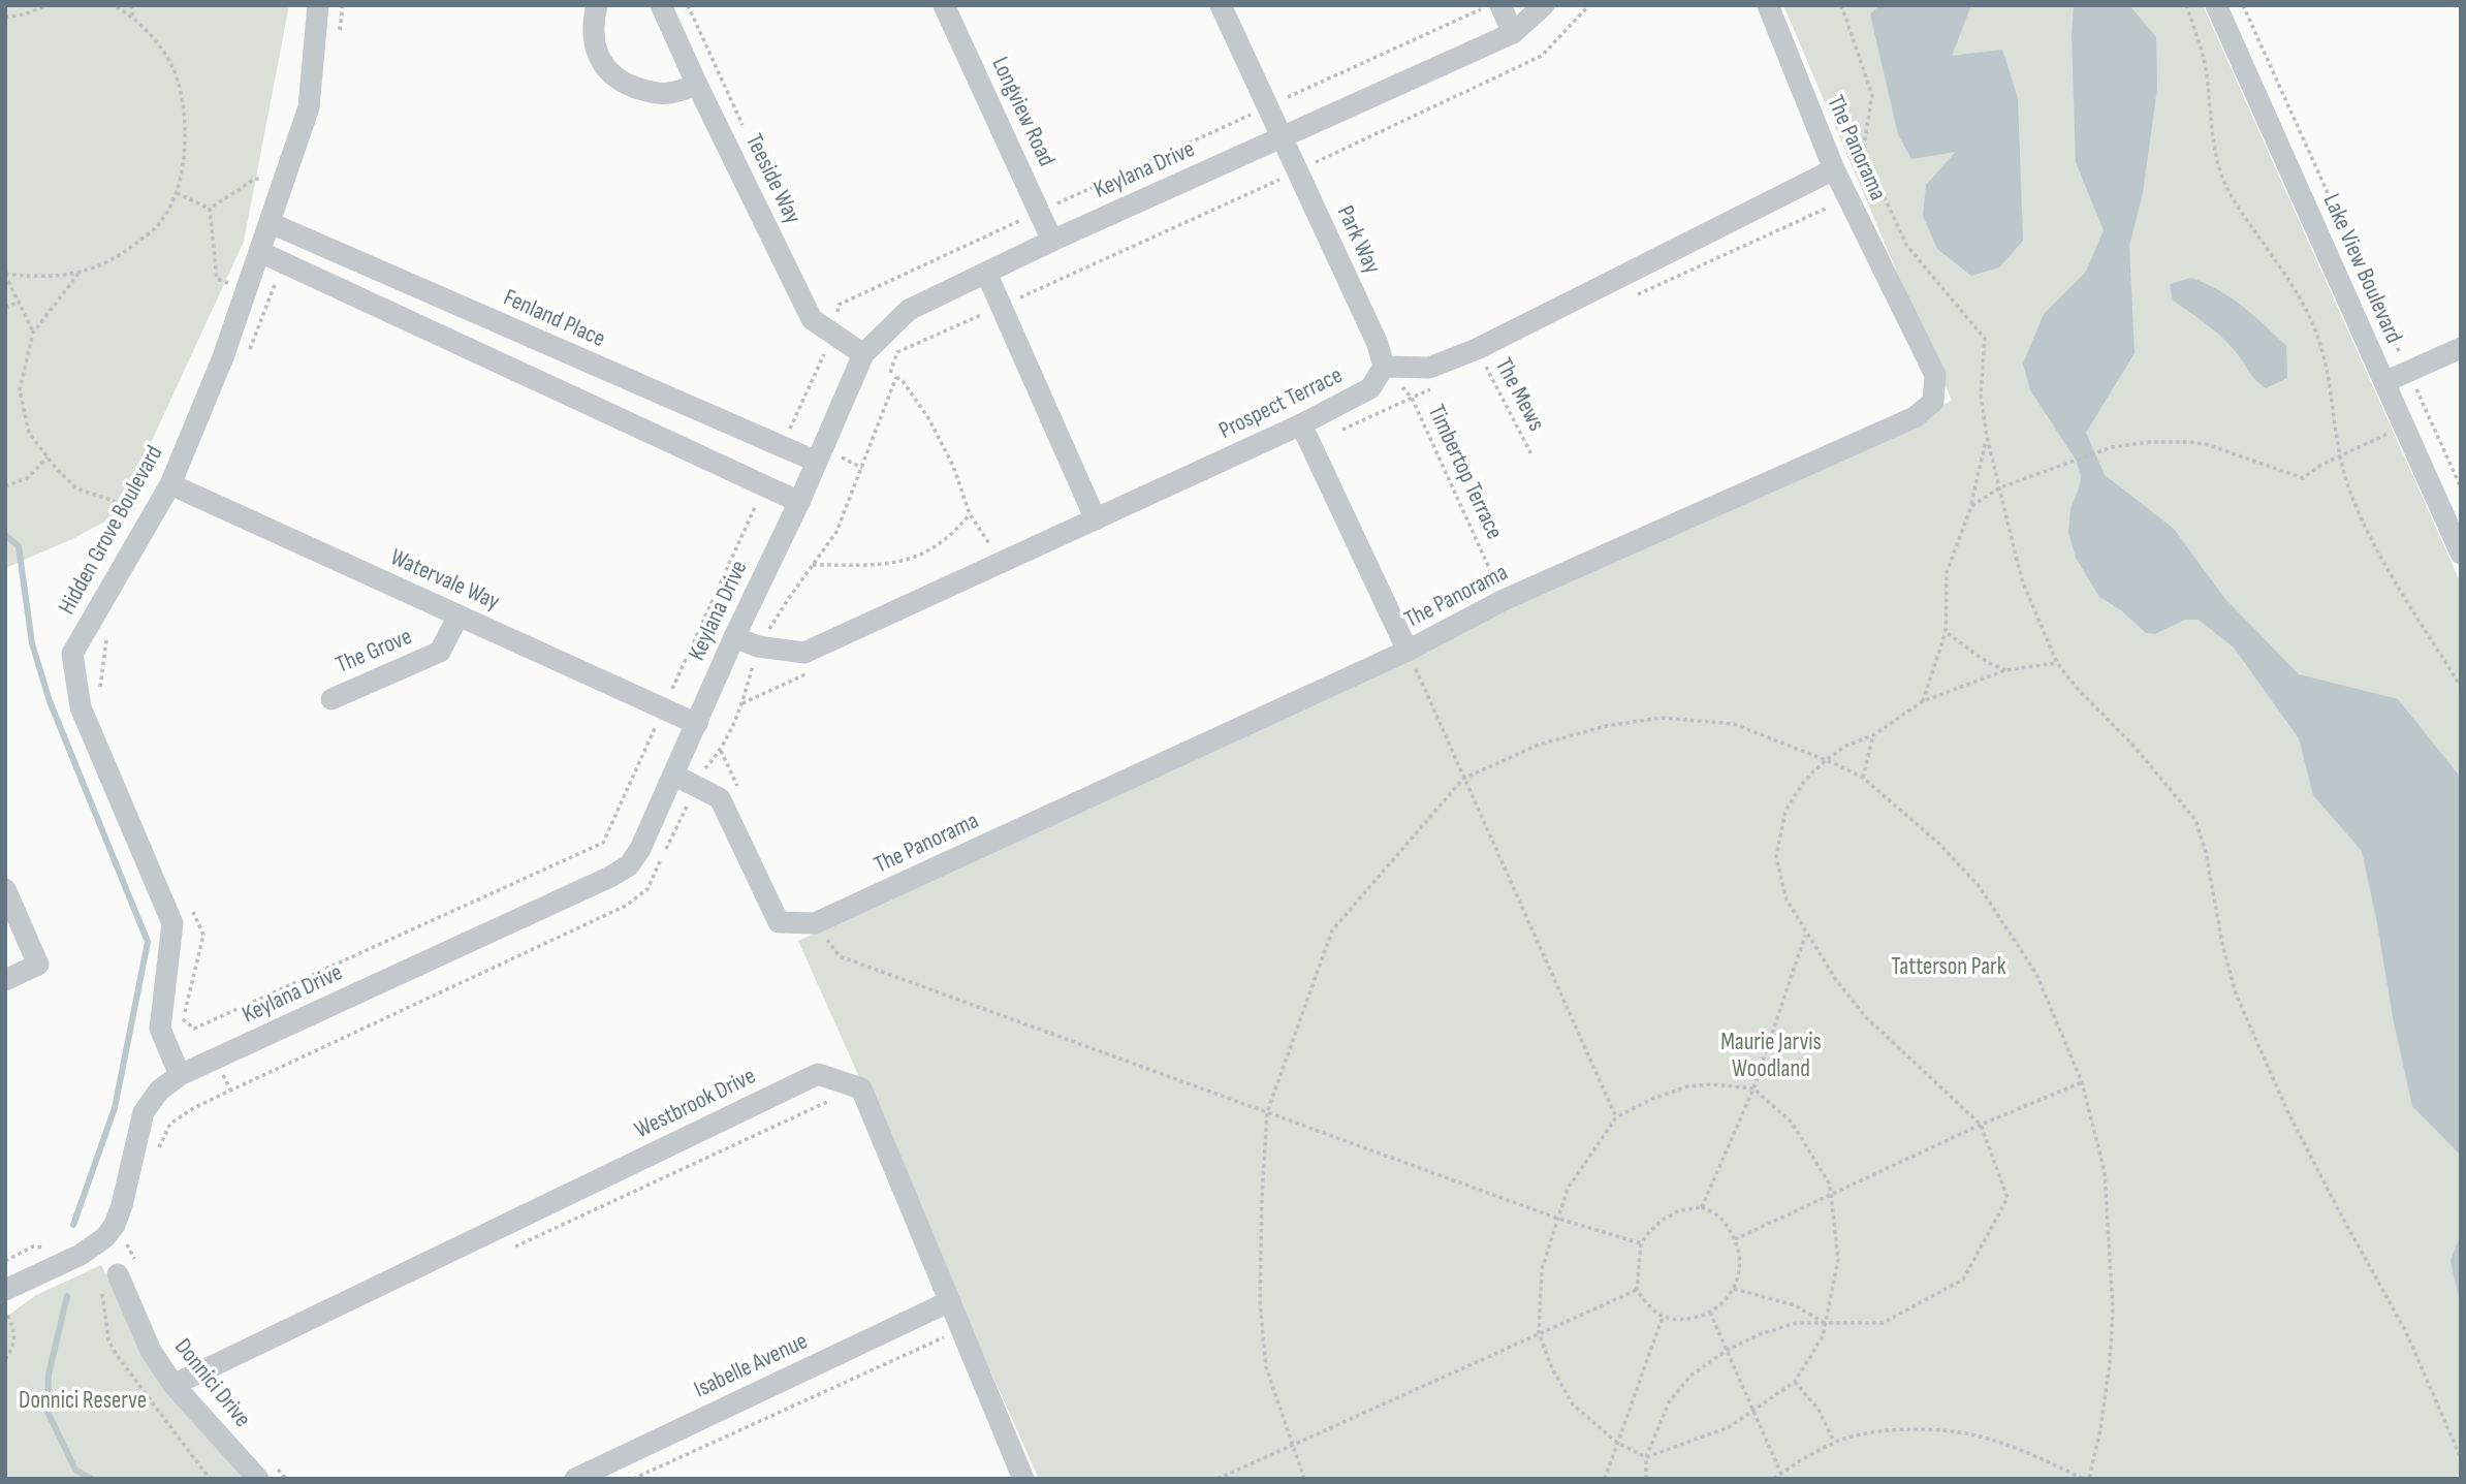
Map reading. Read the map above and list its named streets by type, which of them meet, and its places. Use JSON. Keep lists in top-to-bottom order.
{
  "streets": {
    "street": [
      "Longview Road",
      "The Panorama",
      "Keylana Drive",
      "Teeside Way",
      "Park Way",
      "Lake View Boulevard",
      "Fenland Place",
      "Prospect Terrace",
      "Hidden Grove Boulevard",
      "Watervale Way",
      "The Grove",
      "Westbrook Drive",
      "Isabelle Avenue",
      "Donnici Drive"
    ],
    "path": ["The Mews", "Timbertop Terrace"]
  },
  "crossings": [
    ["Longview Road", "Keylana Drive"],
    ["The Panorama", "Keylana Drive"],
    ["The Panorama", "Timbertop Terrace"],
    ["Keylana Drive", "Teeside Way"],
    ["Keylana Drive", "Park Way"],
    ["Keylana Drive", "Fenland Place"],
    ["Keylana Drive", "Prospect Terrace"],
    ["Keylana Drive", "Hidden Grove Boulevard"],
    ["Keylana Drive", "Watervale Way"],
    ["Park Way", "Prospect Terrace"],
    ["Park Way", "Timbertop Terrace"],
    ["Fenland Place", "Hidden Grove Boulevard"],
    ["Prospect Terrace", "Timbertop Terrace"],
    ["Hidden Grove Boulevard", "Watervale Way"],
    ["Watervale Way", "The Grove"],
    ["Westbrook Drive", "Isabelle Avenue"],
    ["Westbrook Drive", "Donnici Drive"]
  ],
  "parks": ["Tatterson Park", "Maurie Jarvis Woodland", "Donnici Reserve"]
}
